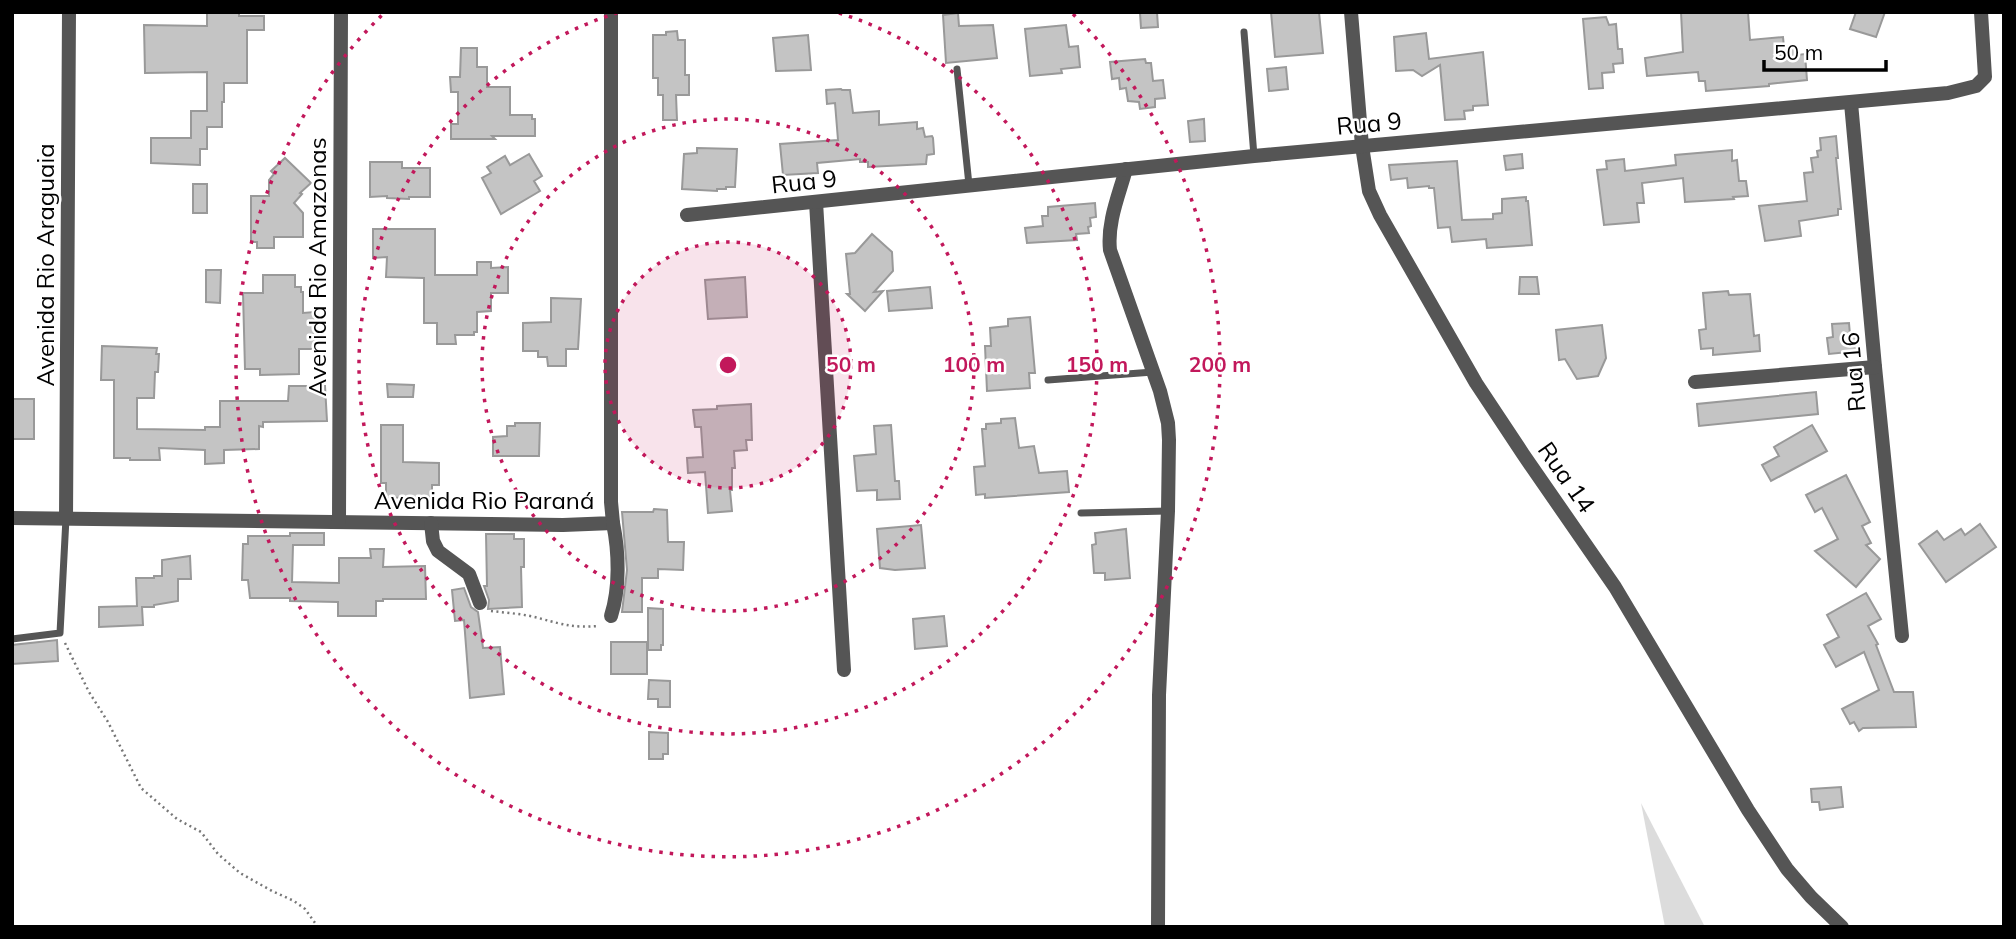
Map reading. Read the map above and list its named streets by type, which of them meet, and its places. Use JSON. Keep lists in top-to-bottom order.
{
  "streets": {
    "street": [
      "Rua 9",
      "Avenida Rio Araguaia",
      "Avenida Rio Amazonas",
      "Rua 16",
      "Rua 14",
      "Avenida Rio Paraná"
    ]
  },
  "crossings": [
    ["Rua 9", "Rua 16"],
    ["Rua 9", "Rua 14"],
    ["Avenida Rio Araguaia", "Avenida Rio Paraná"],
    ["Avenida Rio Amazonas", "Avenida Rio Paraná"]
  ],
  "scale_bar": "50 m",
  "rings": [
    "50 m",
    "100 m",
    "150 m",
    "200 m"
  ]
}
